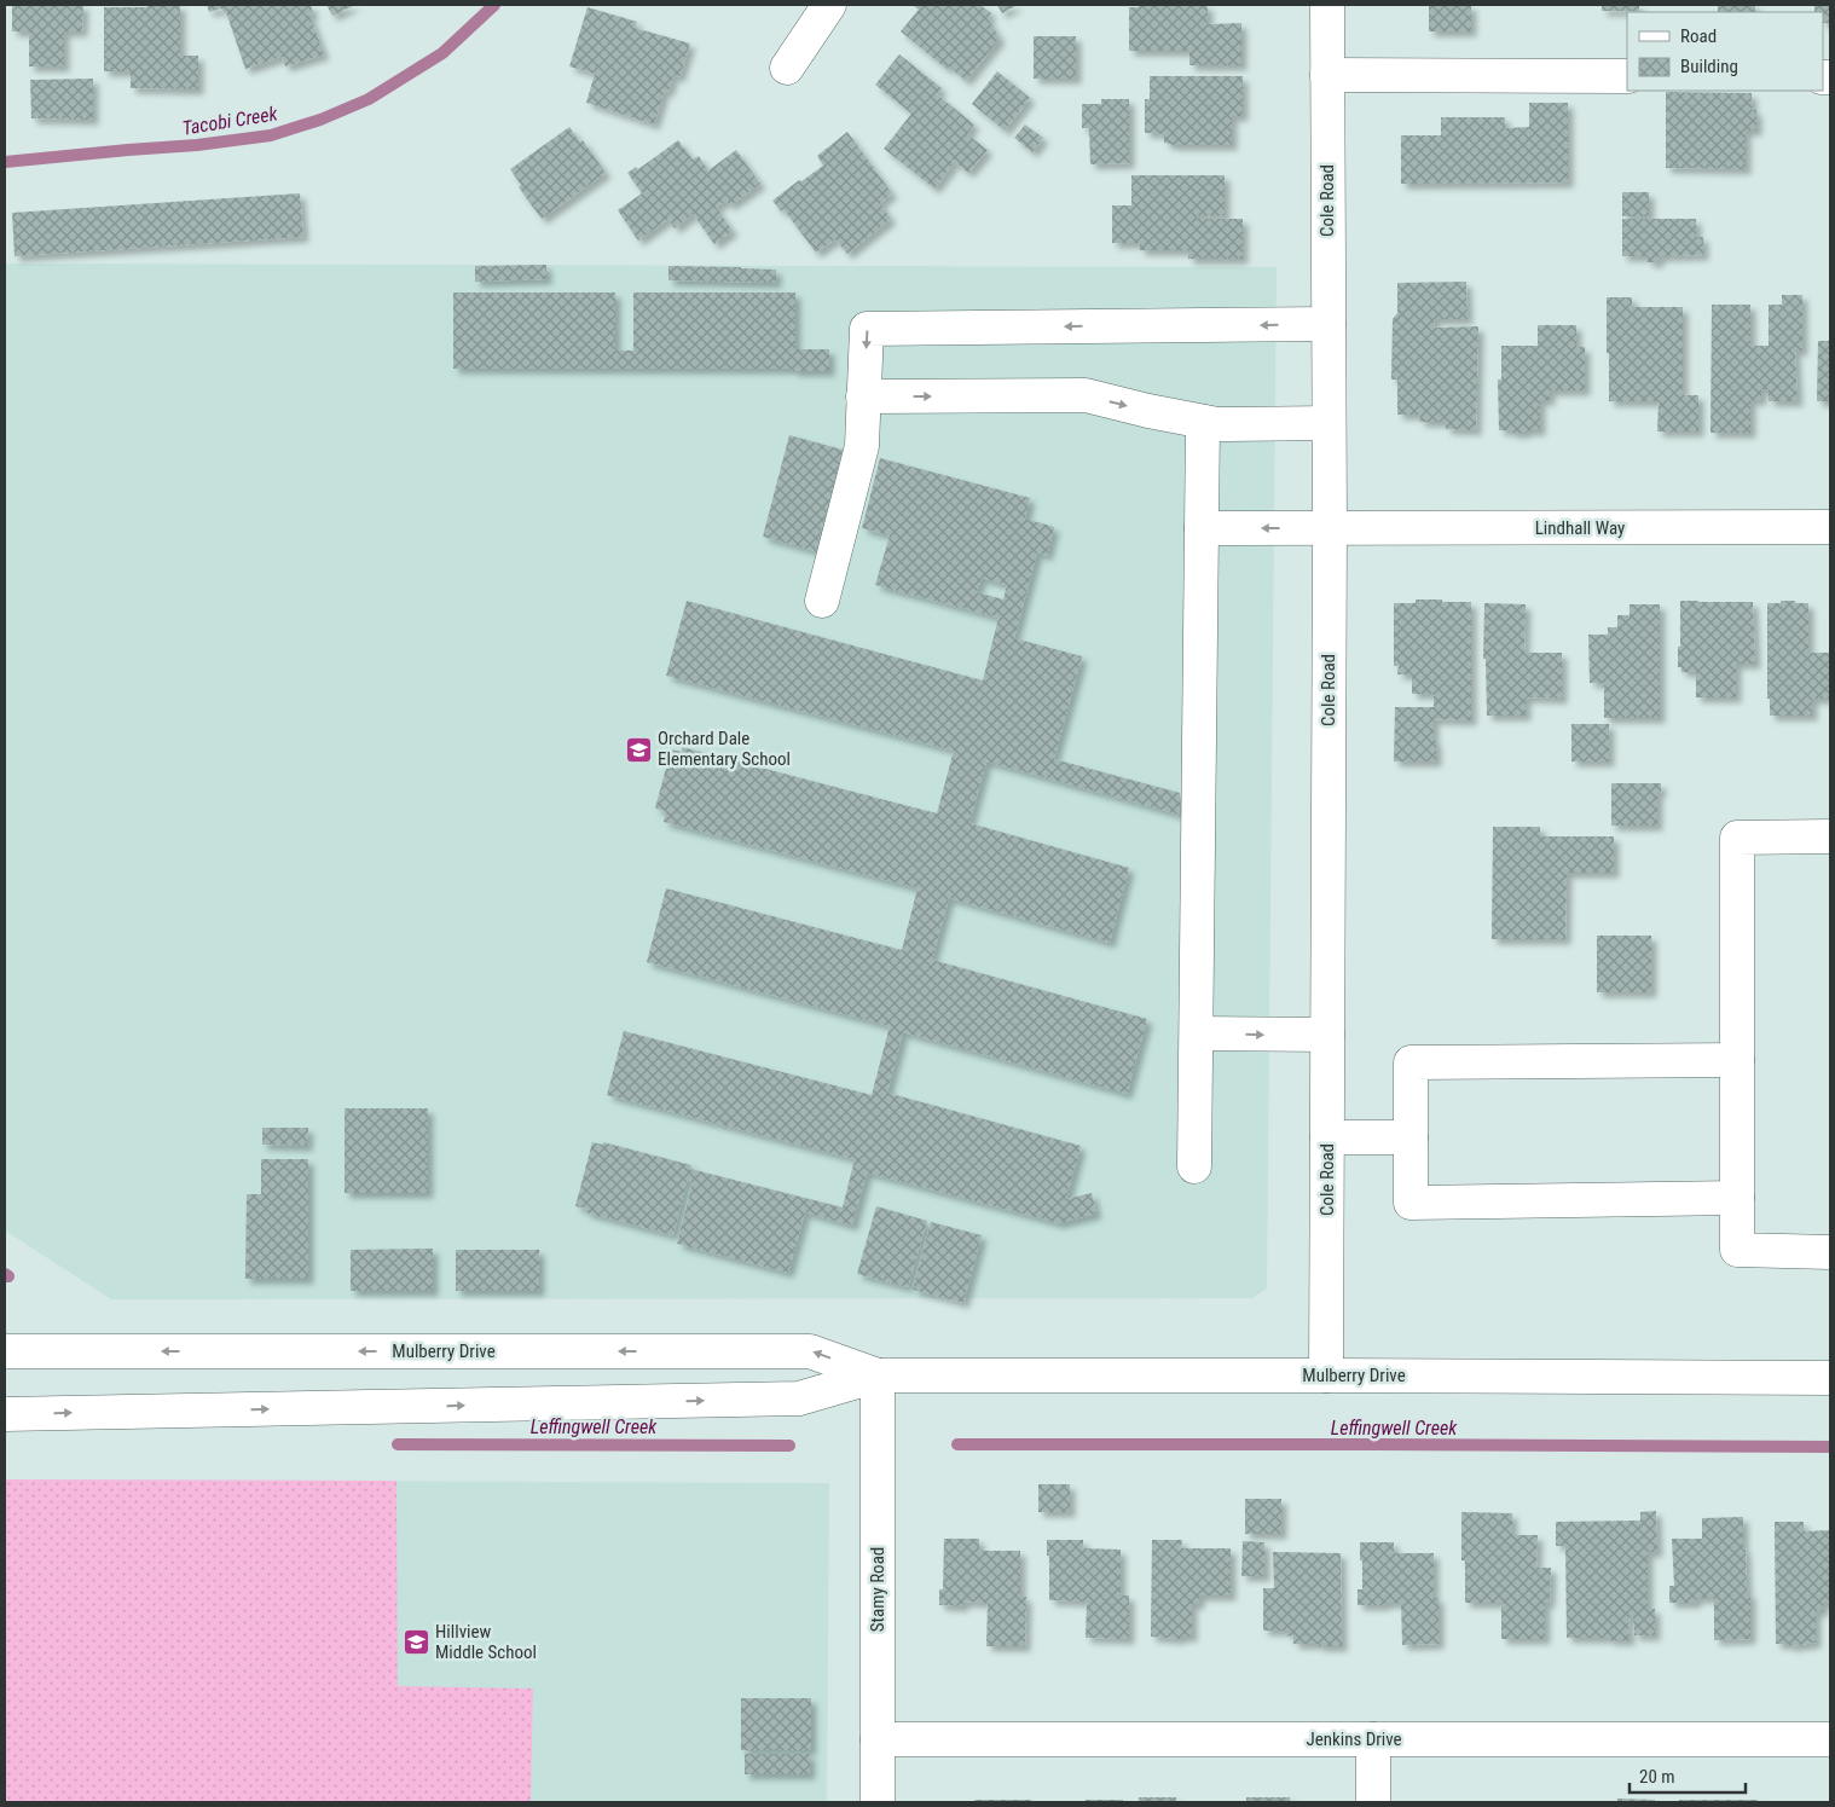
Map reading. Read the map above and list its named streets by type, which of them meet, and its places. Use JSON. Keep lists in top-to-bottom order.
{
  "streets": {
    "street": [
      "Cole Road",
      "Lindhall Way",
      "Mulberry Drive",
      "Stamy Road",
      "Jenkins Drive"
    ]
  },
  "crossings": [
    ["Cole Road", "Lindhall Way"],
    ["Cole Road", "Mulberry Drive"],
    ["Mulberry Drive", "Stamy Road"],
    ["Stamy Road", "Jenkins Drive"]
  ],
  "water": ["Tacobi Creek", "Leffingwell Creek"],
  "places": {
    "school or university": ["Orchard Dale Elementary School", "Hillview Middle School"]
  },
  "legend": ["Road", "Building"],
  "scale_bar": "20 m"
}
